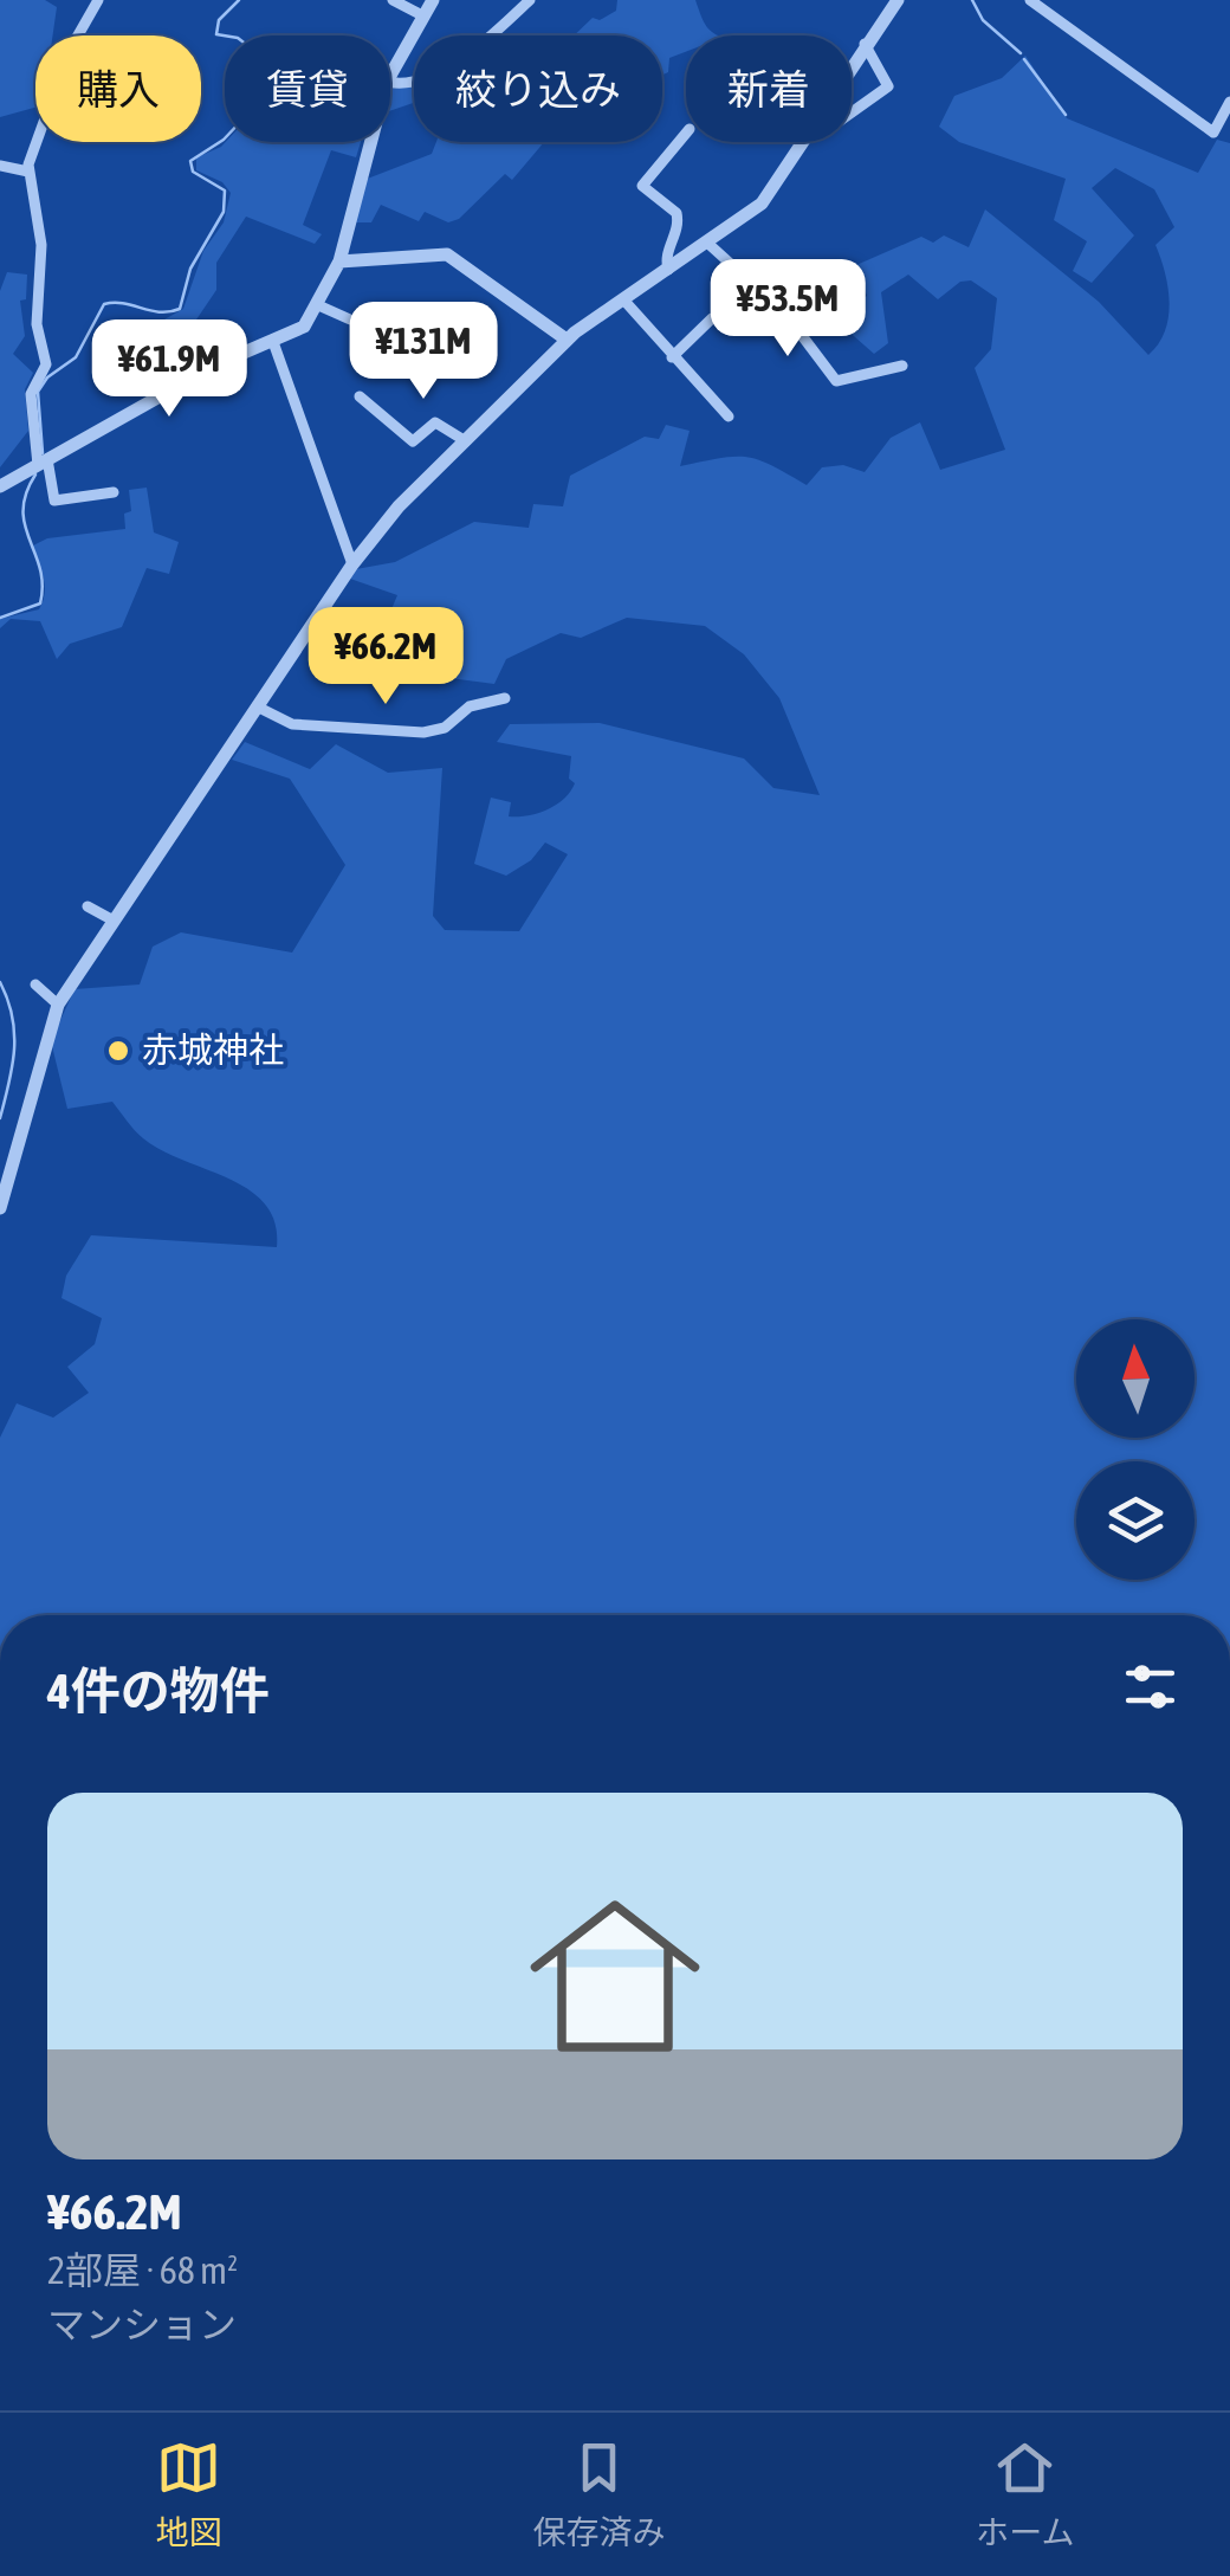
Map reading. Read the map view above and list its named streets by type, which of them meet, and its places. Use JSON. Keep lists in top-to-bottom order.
{
  "places": ["赤城神社"],
  "north": "top",
  "page": {
    "chip": [
      "購入",
      "賃貸",
      "絞り込み",
      "新着"
    ],
    "price": [
      "¥53.5M",
      "¥131M",
      "¥61.9M",
      "¥66.2M"
    ],
    "heading": "4件の物件",
    "list": [
      {
        "name": "¥66.2M",
        "note": "2部屋 · 68 m² · マンション"
      }
    ],
    "tabs": ["地図", "保存済み", "ホーム"]
  }
}
